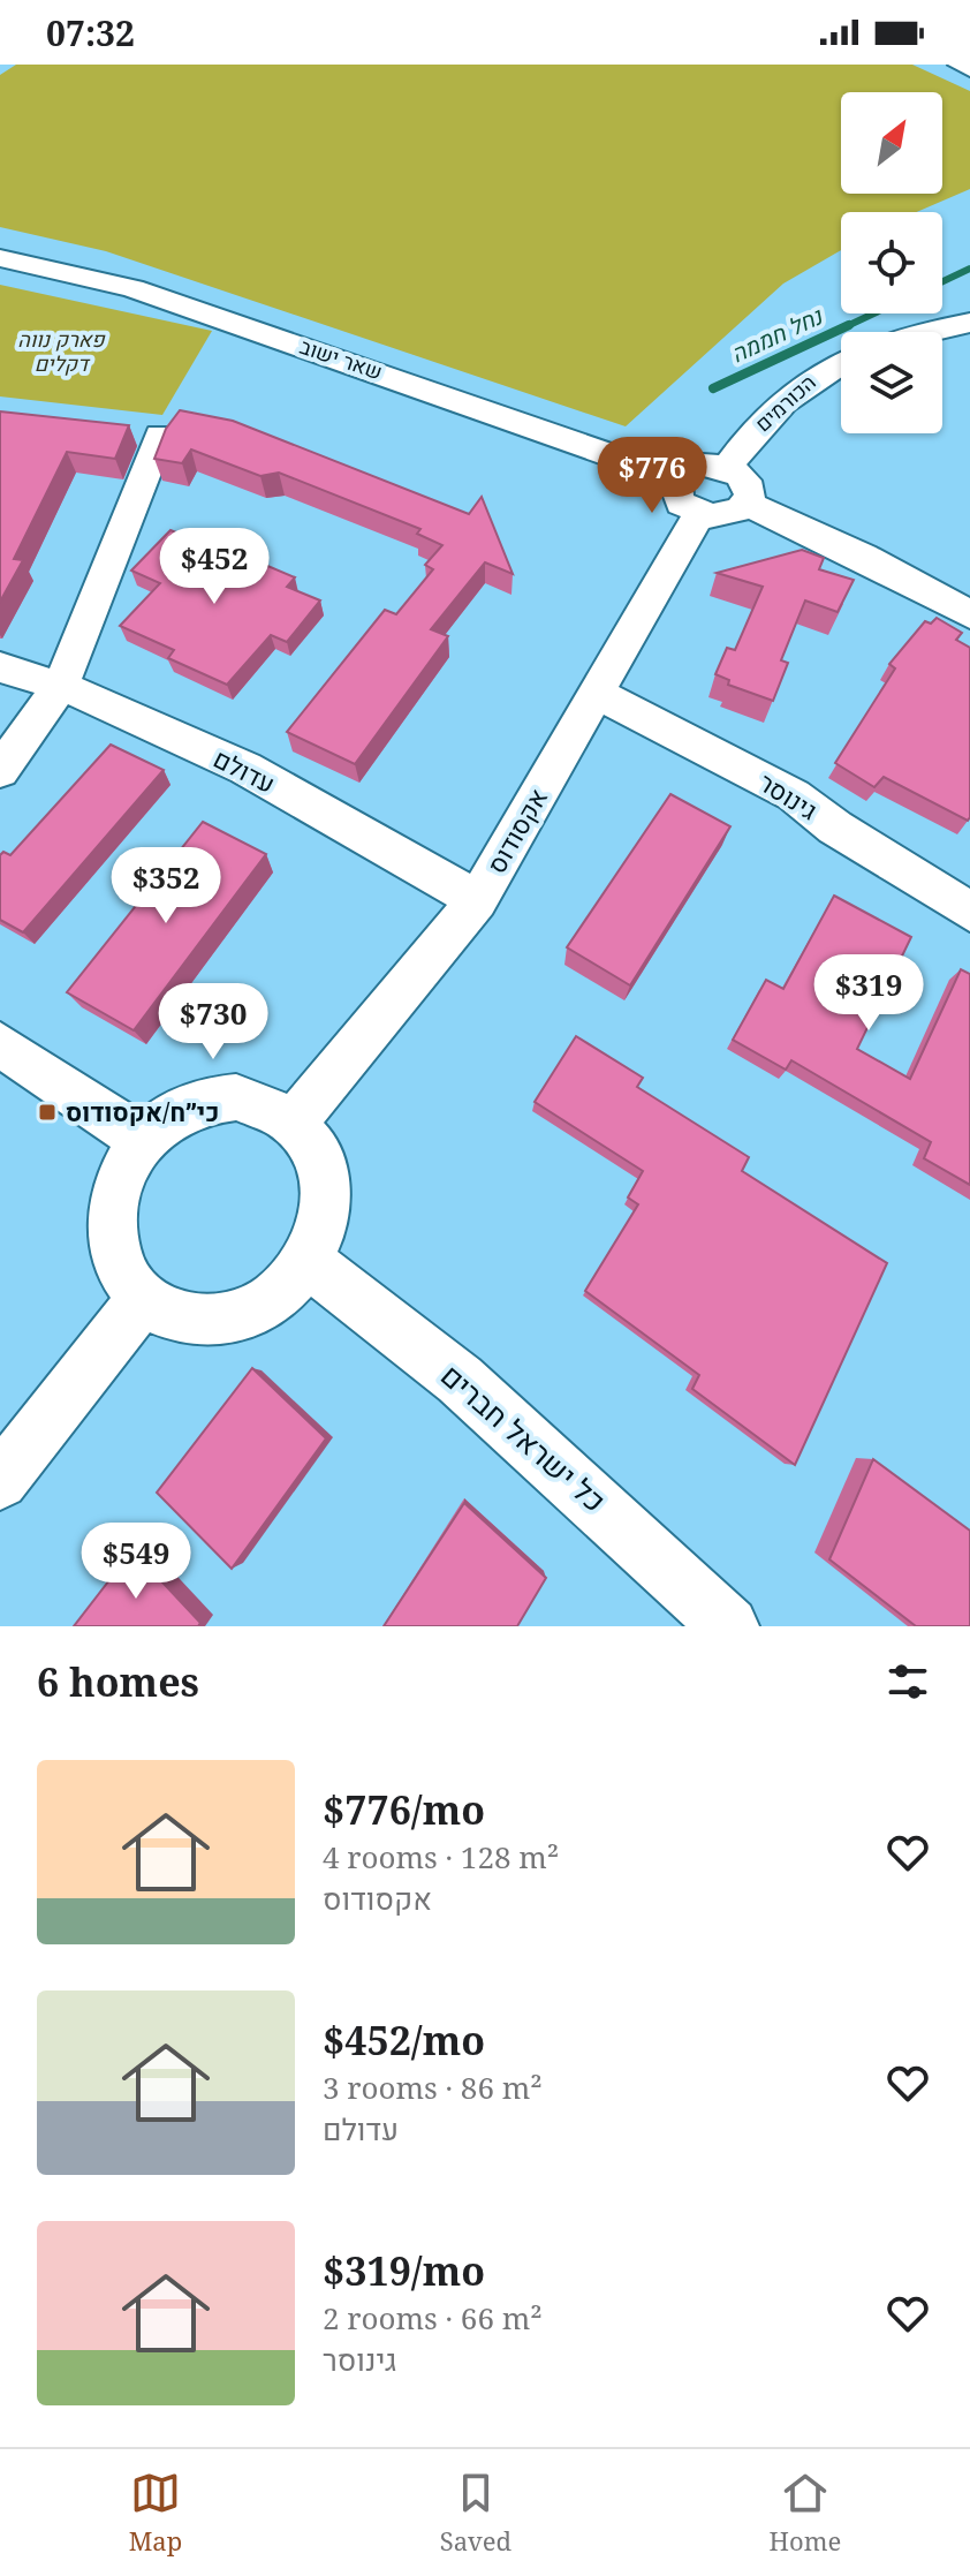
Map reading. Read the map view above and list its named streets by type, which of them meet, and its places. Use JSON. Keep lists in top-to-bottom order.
{
  "streets": {
    "street": [
      "שאר ישוב",
      "הכורמים",
      "עדולם",
      "גינוסר",
      "אקסודוס",
      "כל ישראל חברים"
    ]
  },
  "crossings": [
    ["שאר ישוב", "הכורמים"],
    ["שאר ישוב", "אקסודוס"],
    ["הכורמים", "אקסודוס"],
    ["עדולם", "אקסודוס"],
    ["גינוסר", "אקסודוס"],
    ["אקסודוס", "כל ישראל חברים"]
  ],
  "water": ["נחל חממה"],
  "parks": ["פארק נווה דקלים"],
  "places": {
    "transit": ["כי״ח/אקסודוס"]
  },
  "north": "top right",
  "page": {
    "status": "07:32",
    "price": [
      "$776",
      "$452",
      "$352",
      "$319",
      "$730",
      "$549"
    ],
    "heading": "6 homes",
    "list": [
      {
        "name": "$776/mo",
        "note": "4 rooms · 128 m² · אקסודוס"
      },
      {
        "name": "$452/mo",
        "note": "3 rooms · 86 m² · עדולם"
      },
      {
        "name": "$319/mo",
        "note": "2 rooms · 66 m² · גינוסר"
      }
    ],
    "tabs": ["Map", "Saved", "Home"]
  }
}
